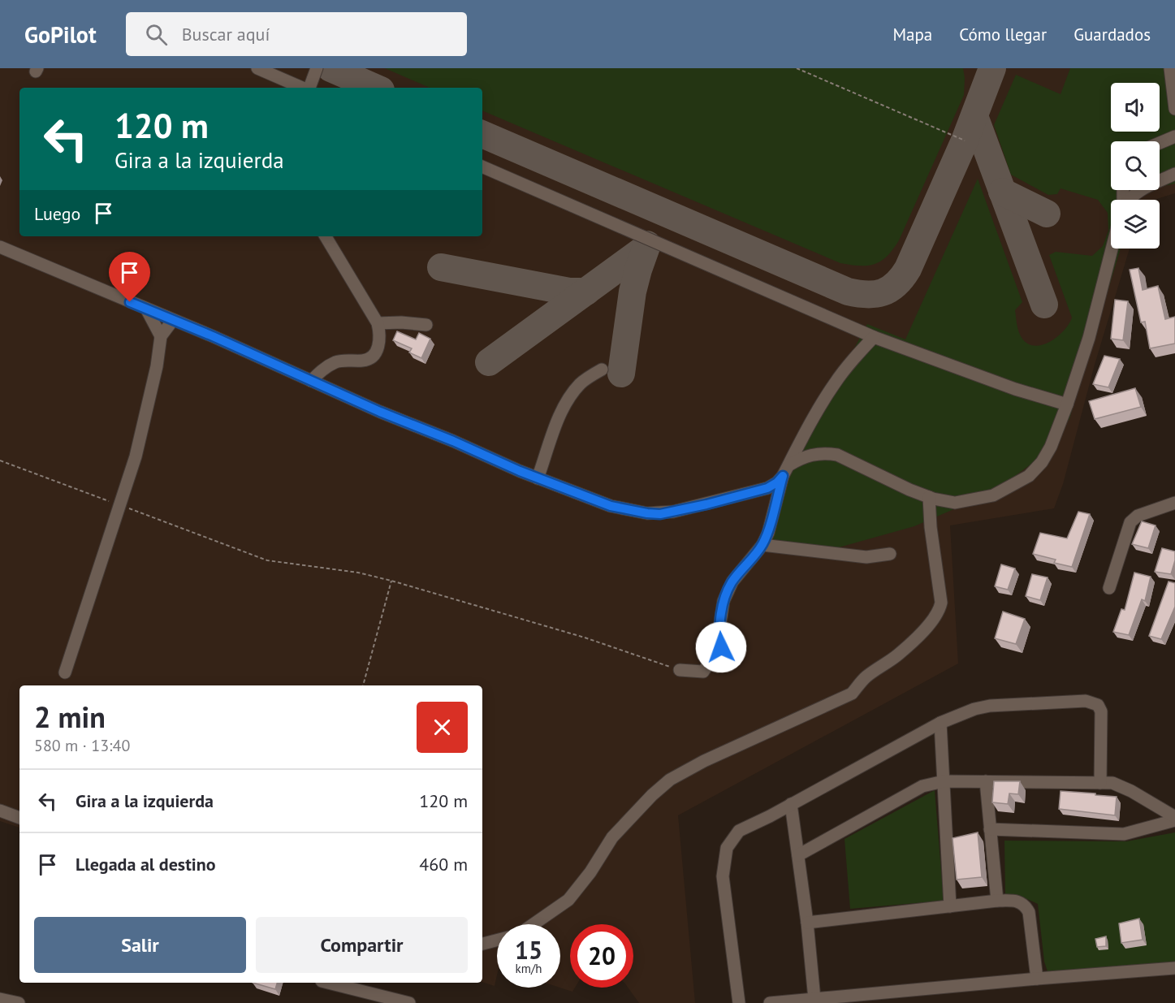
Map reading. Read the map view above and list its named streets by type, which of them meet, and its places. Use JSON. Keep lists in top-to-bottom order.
{
  "page": {
    "header": "GoPilot",
    "search": "Buscar aquí",
    "nav": ["Mapa", "Cómo llegar", "Guardados"],
    "turn": ["120 m", "Gira a la izquierda"],
    "then": "Luego",
    "heading": ["2 min", "580 m · 13:40"],
    "list": [
      {
        "name": "Gira a la izquierda",
        "value": "120 m"
      },
      {
        "name": "Llegada al destino",
        "value": "460 m"
      }
    ],
    "buttons": ["Salir", "Compartir"],
    "speed": "15 km/h",
    "limit": "20"
  }
}
